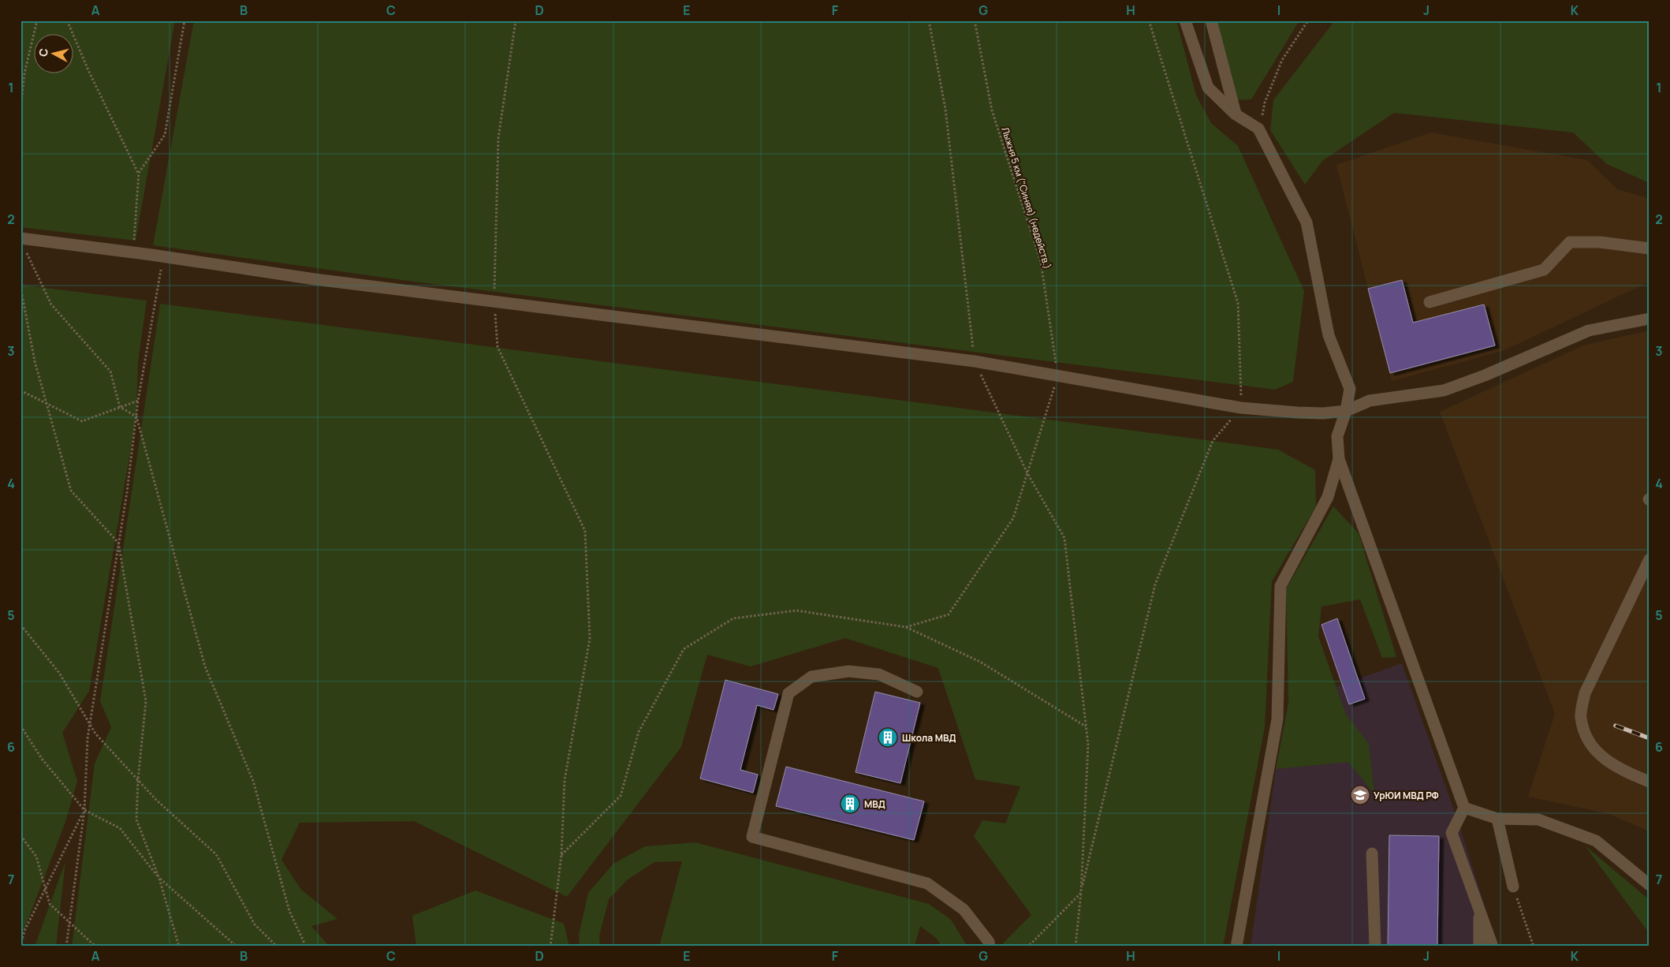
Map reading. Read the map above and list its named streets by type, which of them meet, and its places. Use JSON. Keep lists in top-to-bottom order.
{
  "streets": {
    "path": ["Лыжня 5 км (\"Синяя) (недейств.)"]
  },
  "places": {
    "building": ["Школа МВД", "МВД"],
    "school or university": ["УрЮИ МВД РФ"]
  },
  "north": "left",
  "grid": {
    "columns": [
      "A",
      "B",
      "C",
      "D",
      "E",
      "F",
      "G",
      "H",
      "I",
      "J",
      "K"
    ],
    "rows": [
      "1",
      "2",
      "3",
      "4",
      "5",
      "6",
      "7"
    ]
  }
}
